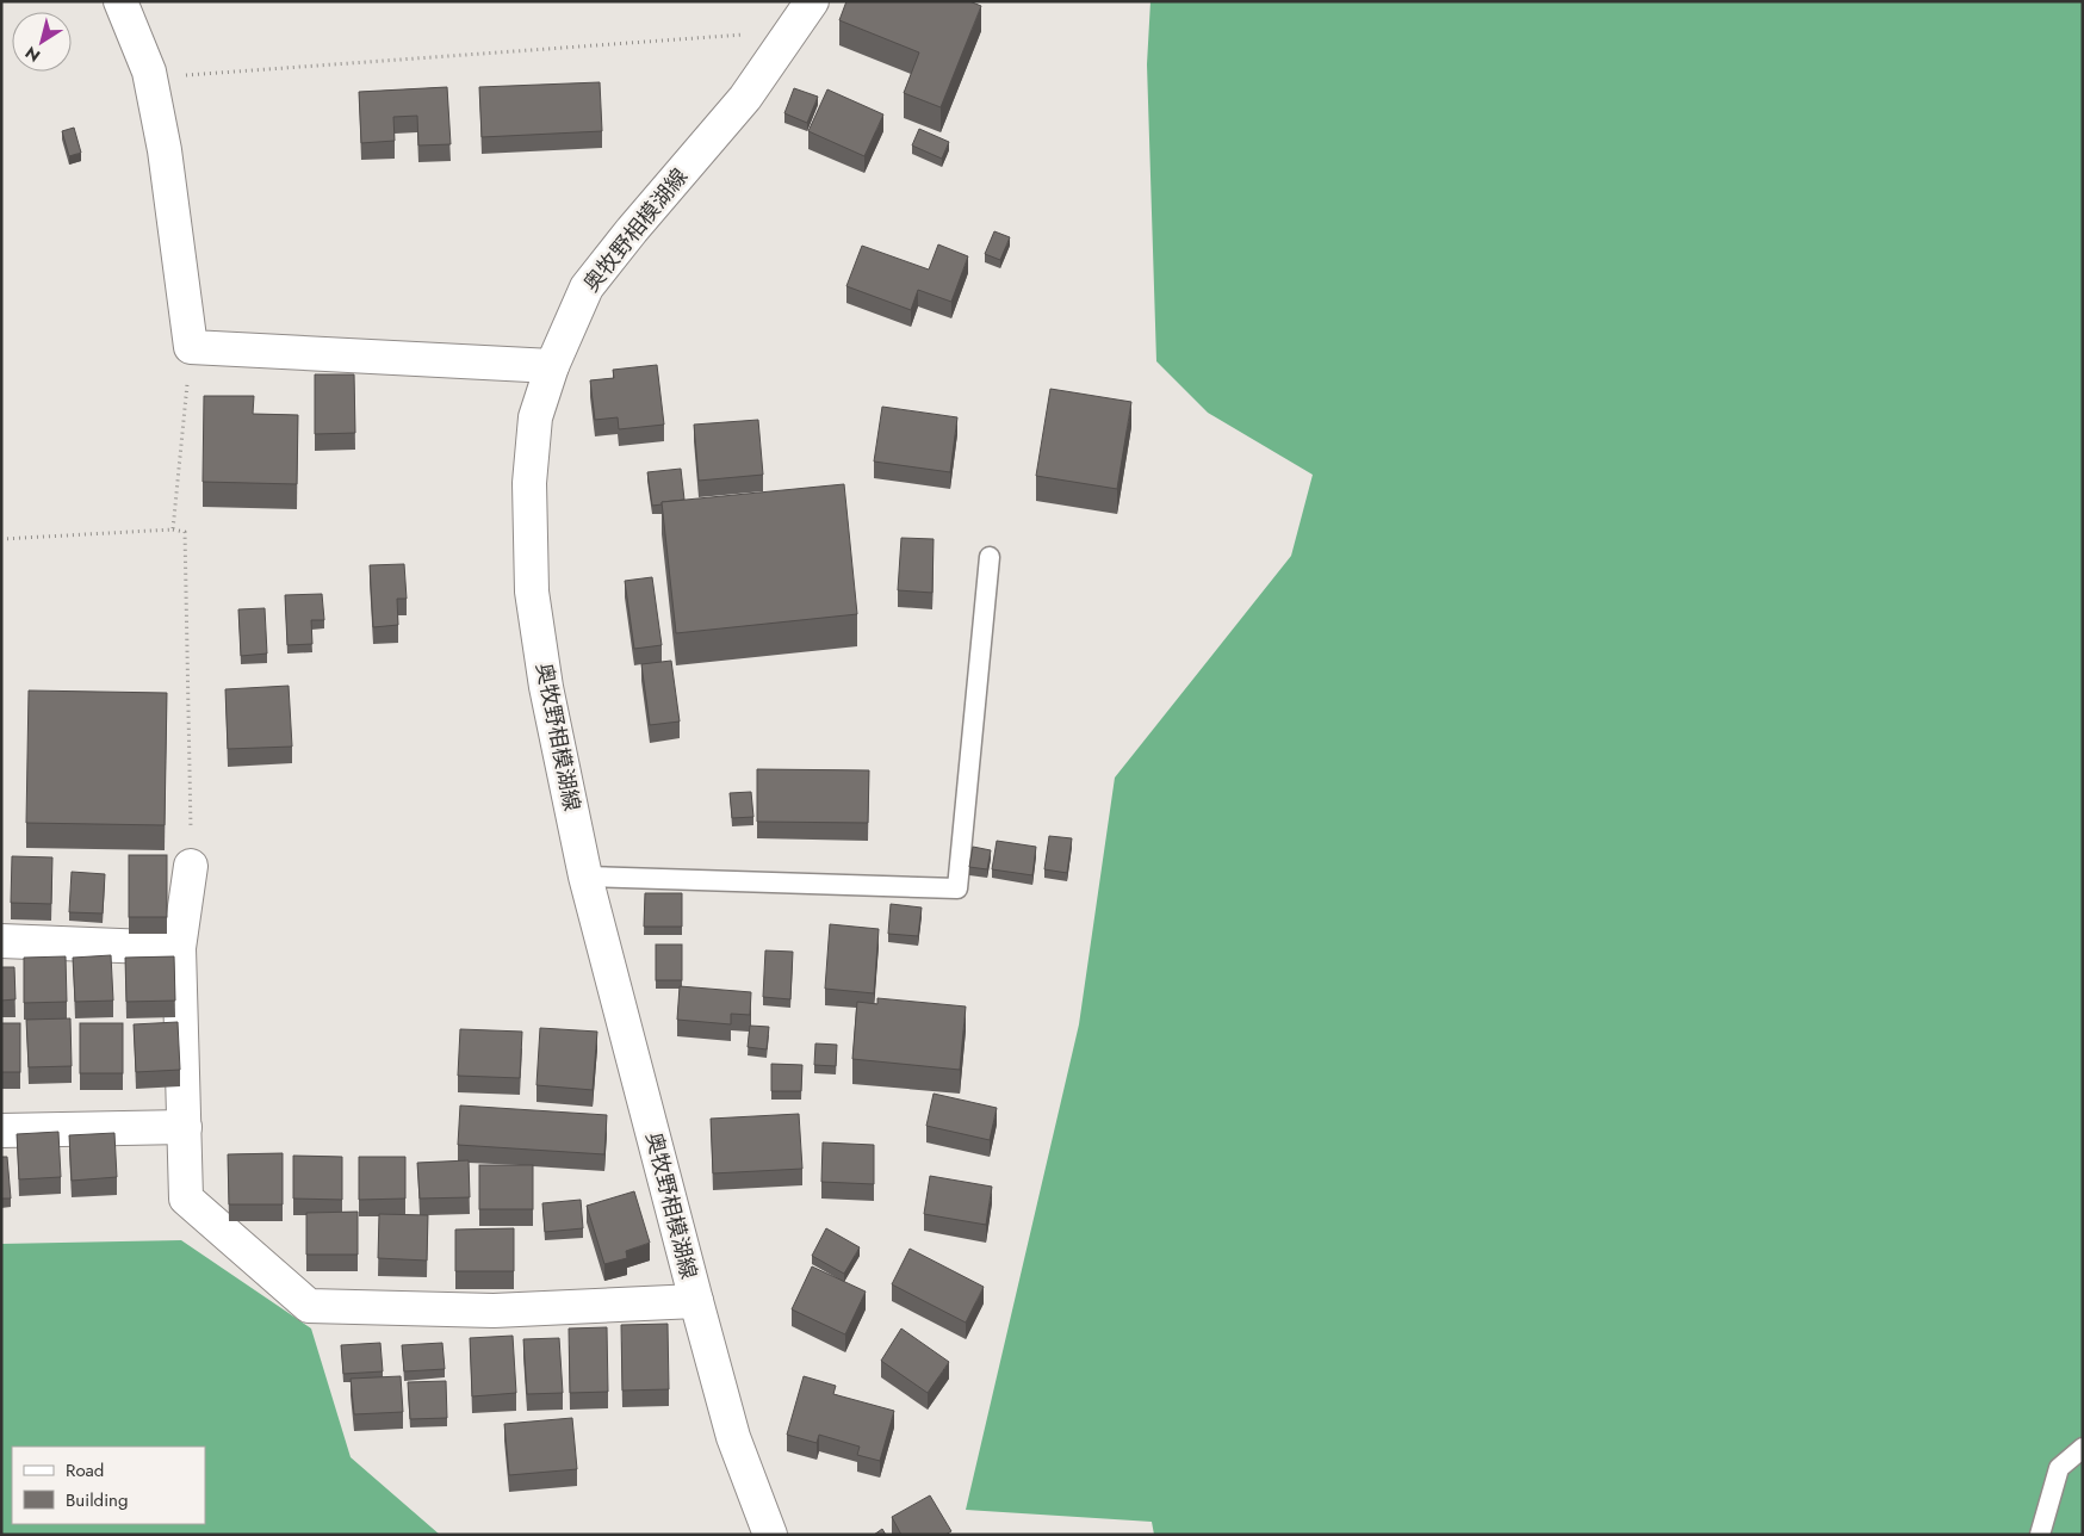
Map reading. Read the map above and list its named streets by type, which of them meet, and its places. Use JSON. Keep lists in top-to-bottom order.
{
  "streets": {
    "street": ["奥牧野相模湖線"]
  },
  "legend": ["Road", "Building"],
  "north": "bottom left"
}
